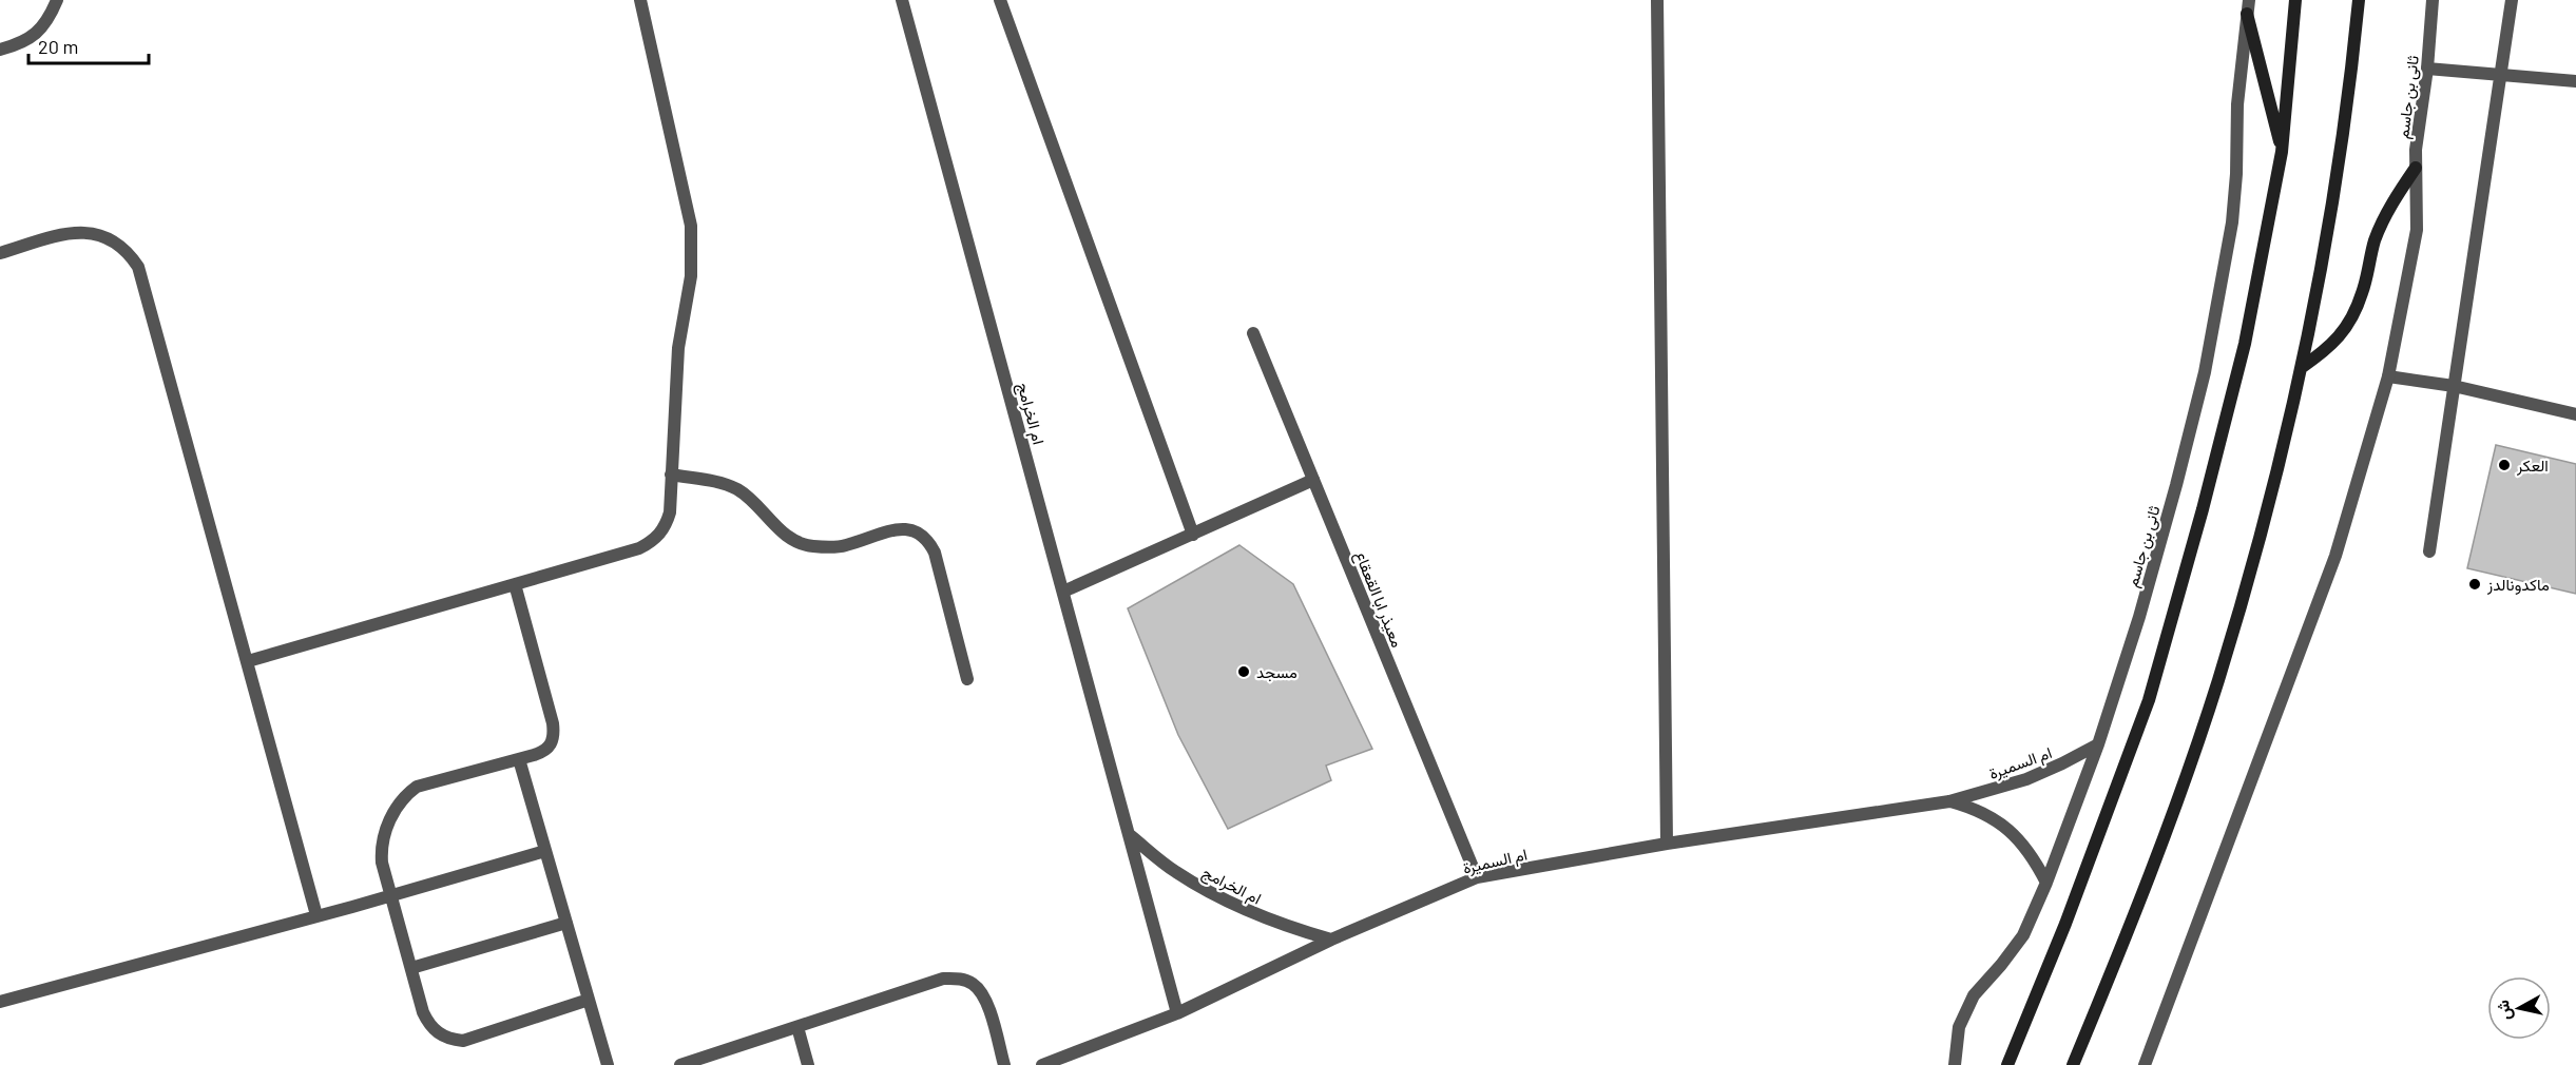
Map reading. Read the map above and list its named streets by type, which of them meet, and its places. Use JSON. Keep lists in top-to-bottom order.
{
  "streets": {
    "street": [
      "ثانى بن جاسم",
      "ام الخرامج",
      "معيذر ابا القعقاع",
      "ام السميرة"
    ]
  },
  "crossings": [
    ["ثانى بن جاسم", "ام السميرة"],
    ["ام الخرامج", "ام السميرة"],
    ["معيذر ابا القعقاع", "ام السميرة"]
  ],
  "places": ["العكر", "ماكدونالدز", "مسجد"],
  "scale_bar": "20 m",
  "north": "left"
}
